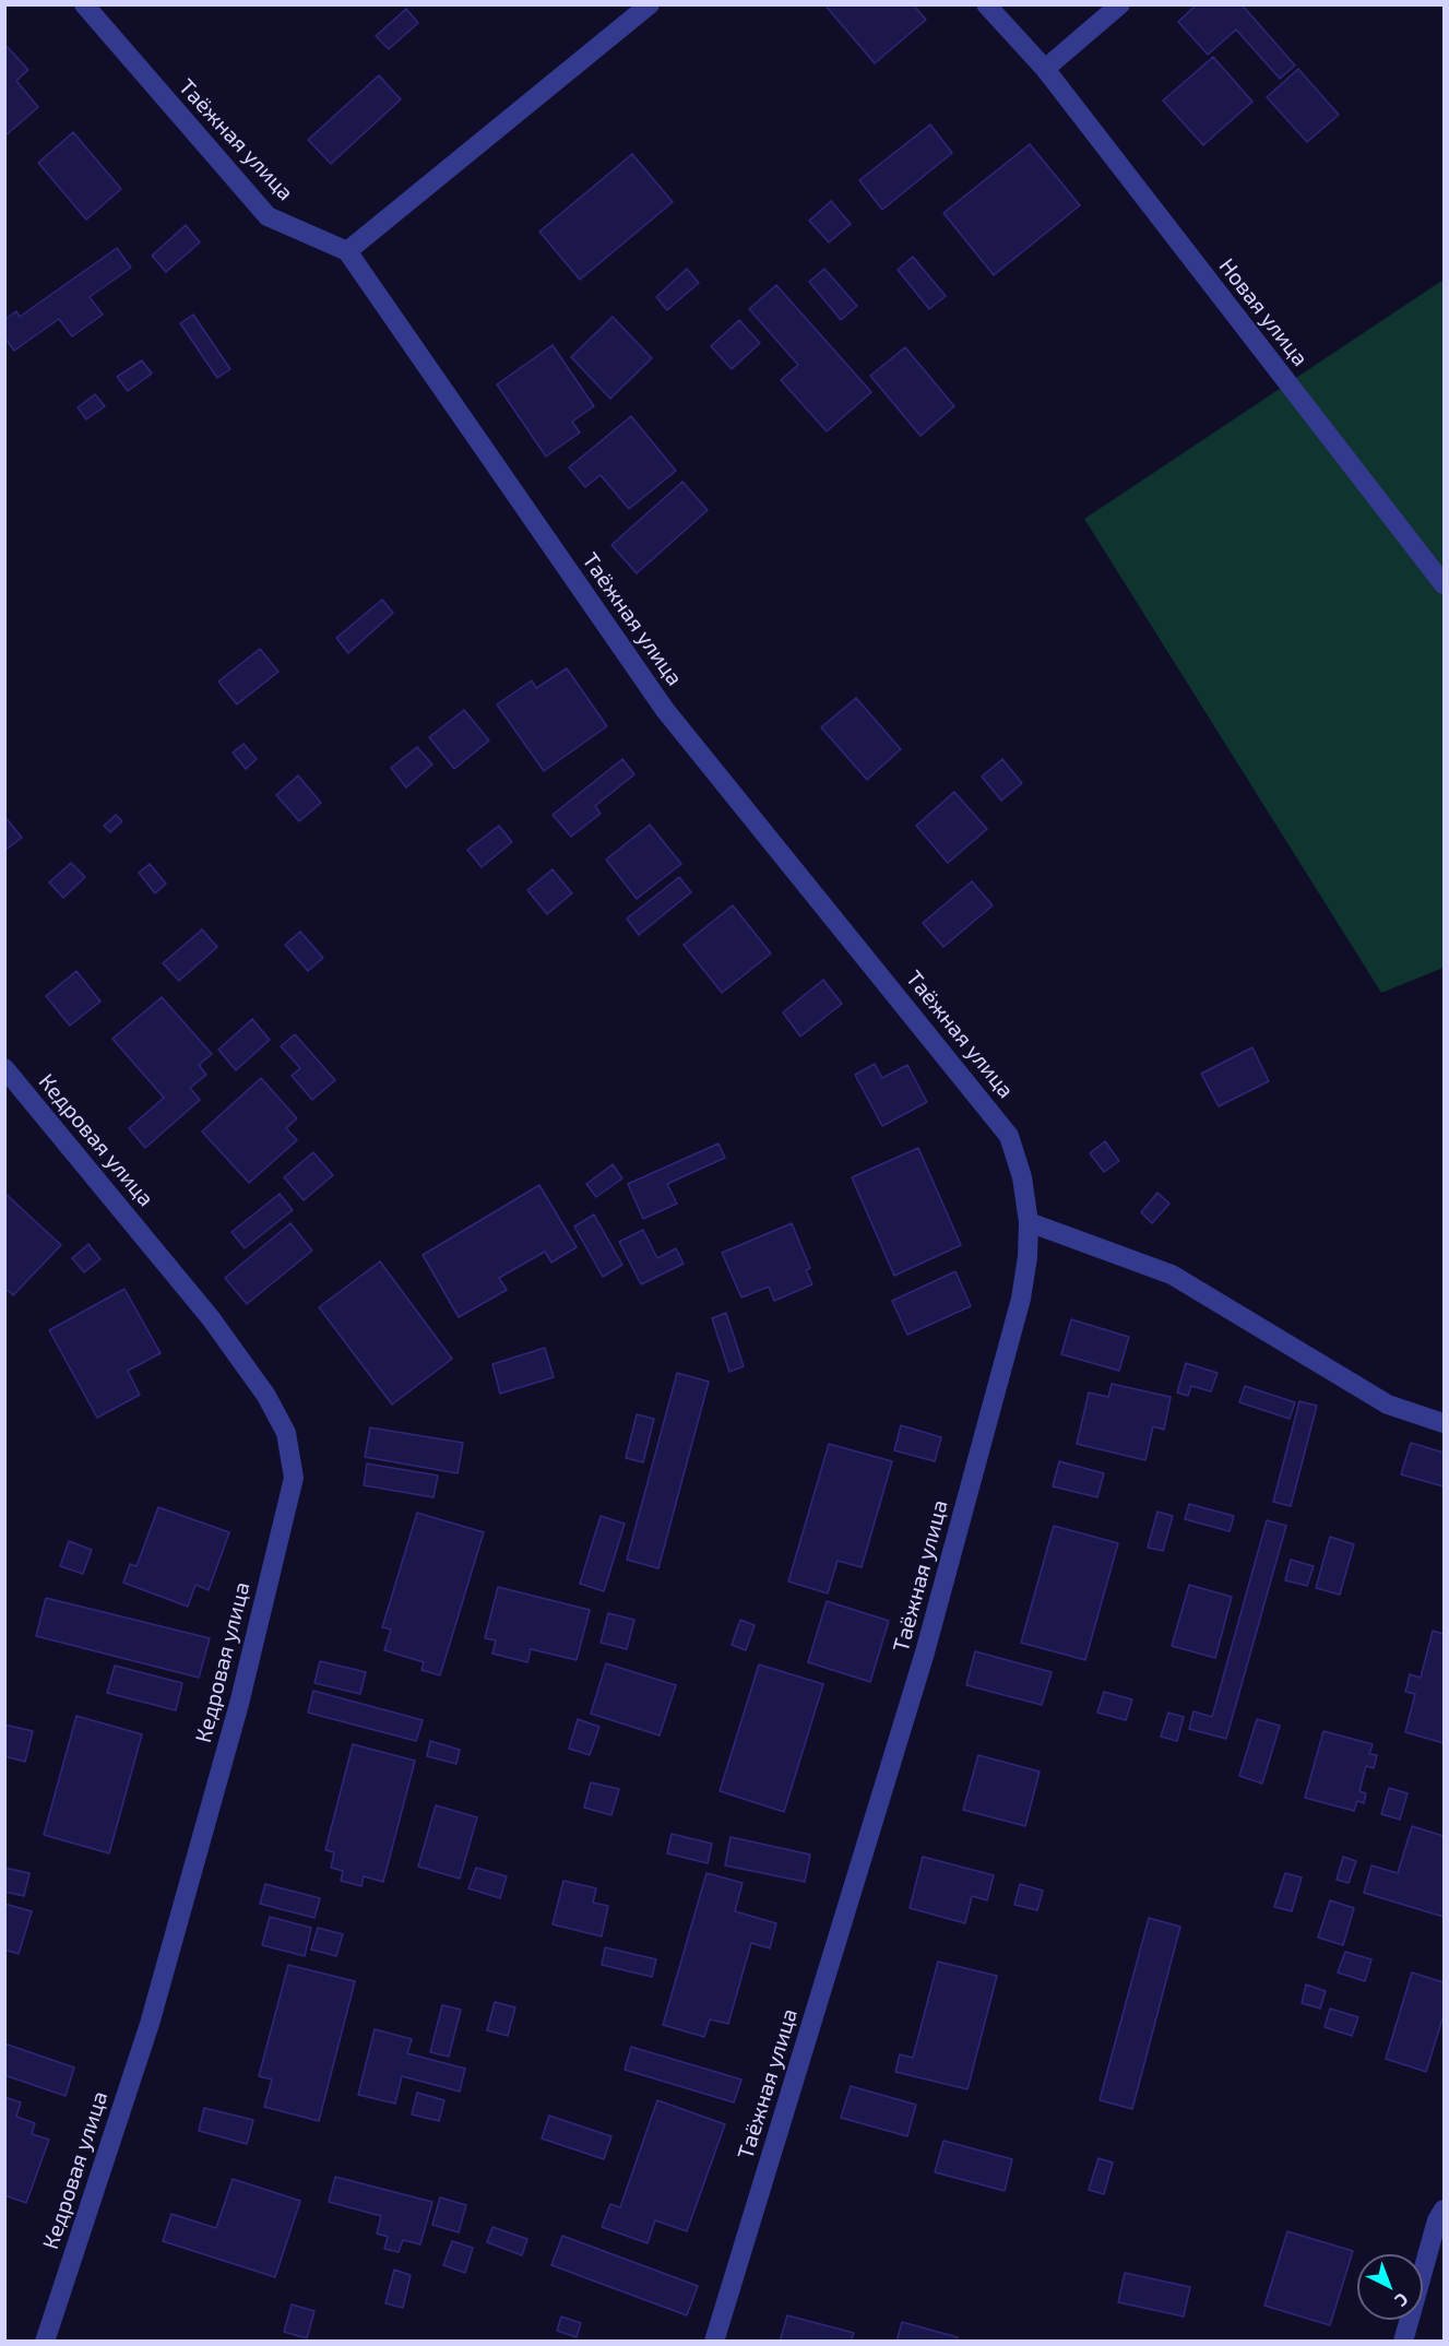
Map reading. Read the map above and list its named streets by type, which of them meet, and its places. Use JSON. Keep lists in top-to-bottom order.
{
  "streets": {
    "street": ["Таёжная улица", "Новая улица", "Кедровая улица"]
  },
  "north": "bottom right"
}
